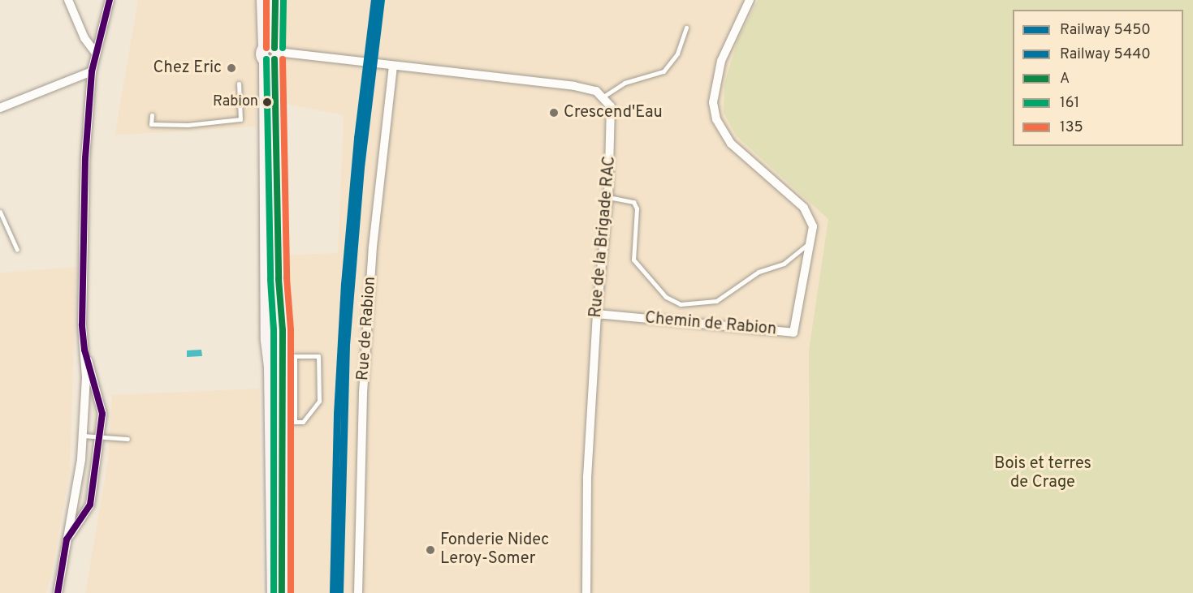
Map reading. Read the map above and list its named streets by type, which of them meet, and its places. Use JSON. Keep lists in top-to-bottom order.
{
  "streets": {
    "street": ["Rue de la Brigade RAC", "Chemin de Rabion", "Rue de Rabion"]
  },
  "crossings": [
    ["Rue de la Brigade RAC", "Chemin de Rabion"]
  ],
  "parks": ["Bois et terres de Crage"],
  "places": [
    "Chez Eric",
    "Rabion",
    "Crescend'Eau",
    "Fonderie Nidec Leroy-Somer"
  ],
  "lines": [
    "rail line 5450",
    "rail line 5440",
    "transit line A",
    "transit line 161",
    "transit line 135"
  ],
  "legend": [
    "Railway 5450",
    "Railway 5440",
    "A",
    "161",
    "135"
  ]
}
